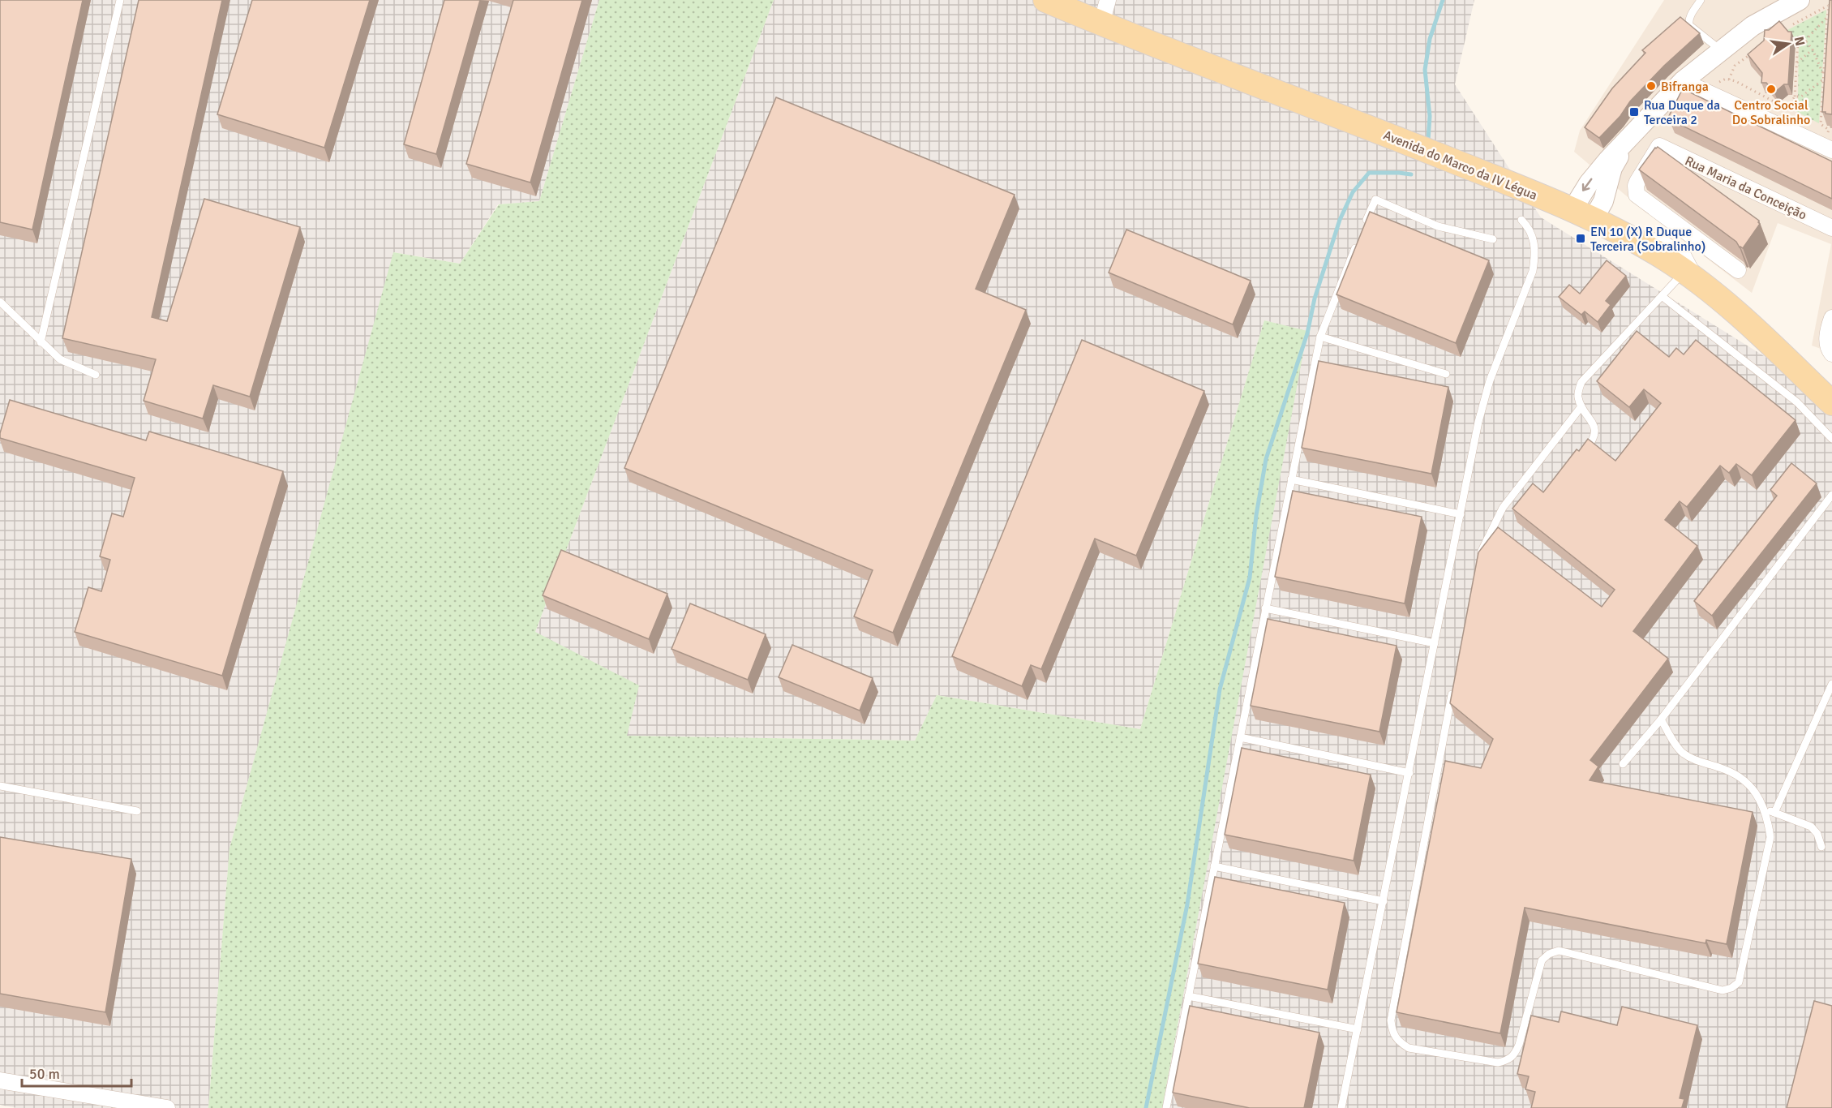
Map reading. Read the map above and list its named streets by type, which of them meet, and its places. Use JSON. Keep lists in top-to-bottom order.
{
  "streets": {
    "main road": ["Avenida do Marco da IV Légua"],
    "street": ["Rua Maria da Conceição"]
  },
  "places": {
    "other": ["Bifranga", "Centro Social Do Sobralinho"],
    "transit": ["Rua Duque da Terceira 2", "EN 10 (X) R Duque Terceira (Sobralinho)"]
  },
  "scale_bar": "50 m",
  "north": "right"
}
